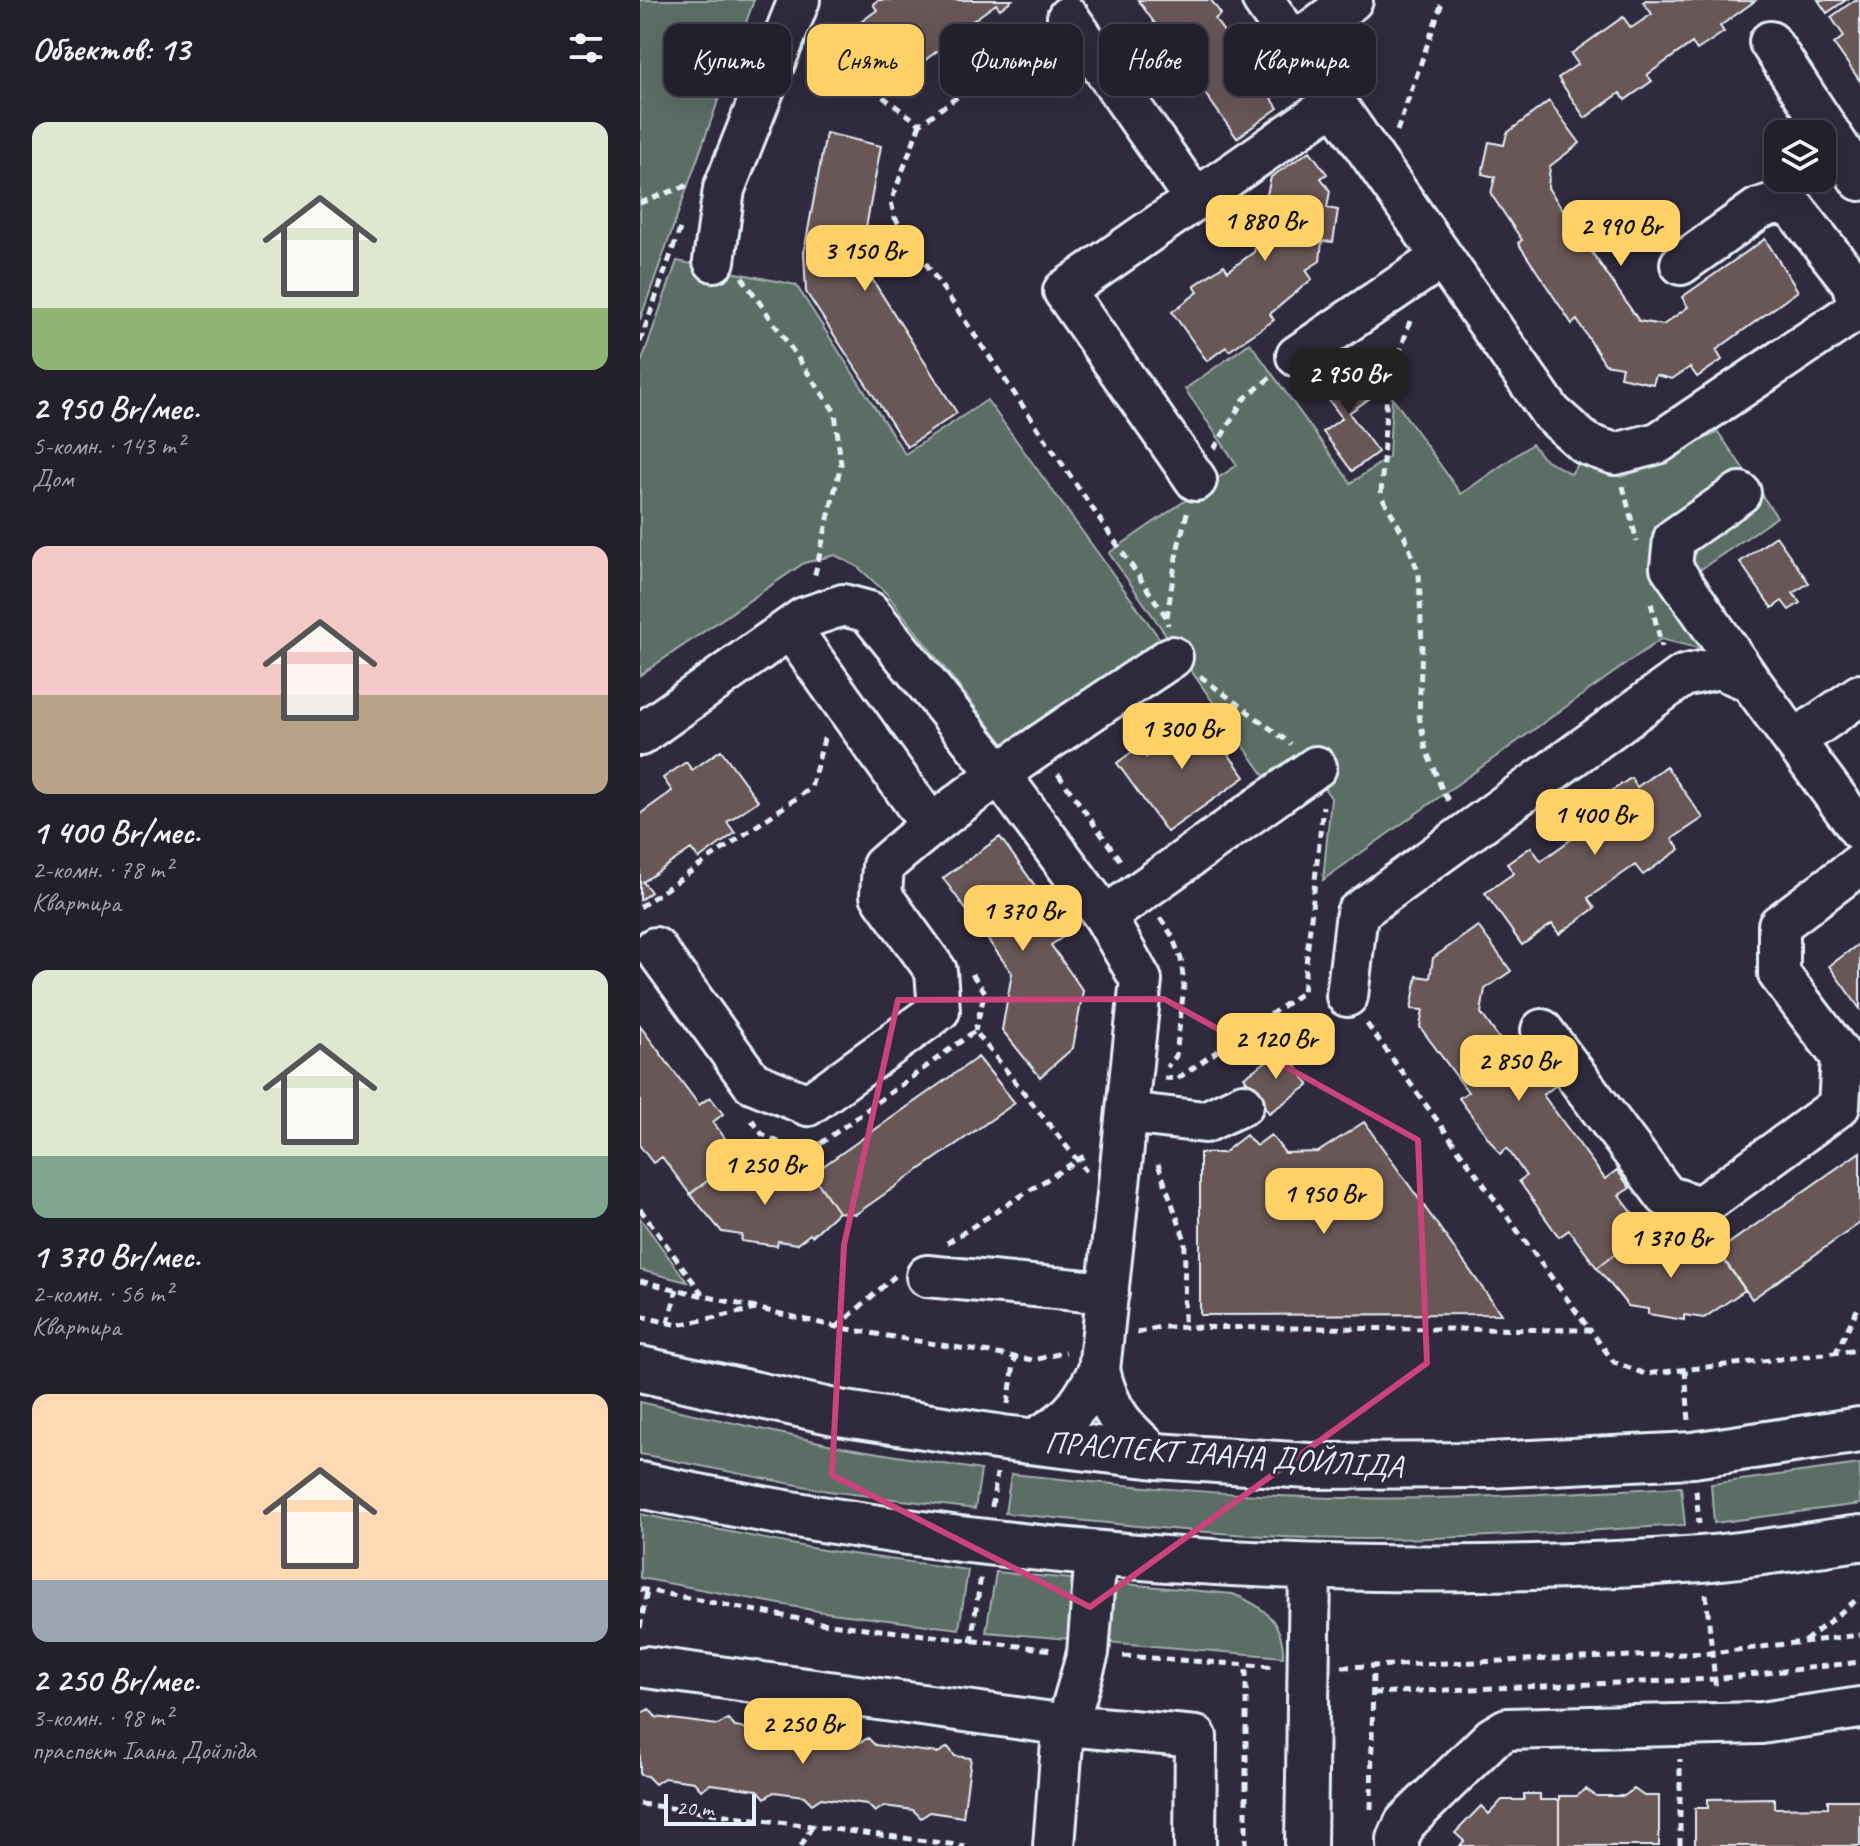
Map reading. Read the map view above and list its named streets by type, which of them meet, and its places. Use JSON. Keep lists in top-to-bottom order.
{
  "streets": {
    "main road": ["ПРАСПЕКТ ІААНА ДОЙЛІДА"]
  },
  "scale_bar": "20 m",
  "page": {
    "heading": "Объектов: 13",
    "chip": [
      "Купить",
      "Снять",
      "Фильтры",
      "Новое",
      "Квартира"
    ],
    "list": [
      {
        "name": "2 950 Br/мес.",
        "note": "5-комн. · 143 m² · Дом"
      },
      {
        "name": "1 400 Br/мес.",
        "note": "2-комн. · 78 m² · Квартира"
      },
      {
        "name": "1 370 Br/мес.",
        "note": "2-комн. · 56 m² · Квартира"
      },
      {
        "name": "2 250 Br/мес.",
        "note": "3-комн. · 98 m² · праспект Іаана Дойліда"
      }
    ],
    "price": [
      "1 880 Br",
      "2 990 Br",
      "3 150 Br",
      "2 950 Br",
      "1 300 Br",
      "1 400 Br",
      "1 370 Br",
      "2 120 Br",
      "2 850 Br",
      "1 250 Br",
      "1 950 Br",
      "1 370 Br",
      "2 250 Br"
    ],
    "scale": "20 m"
  }
}
